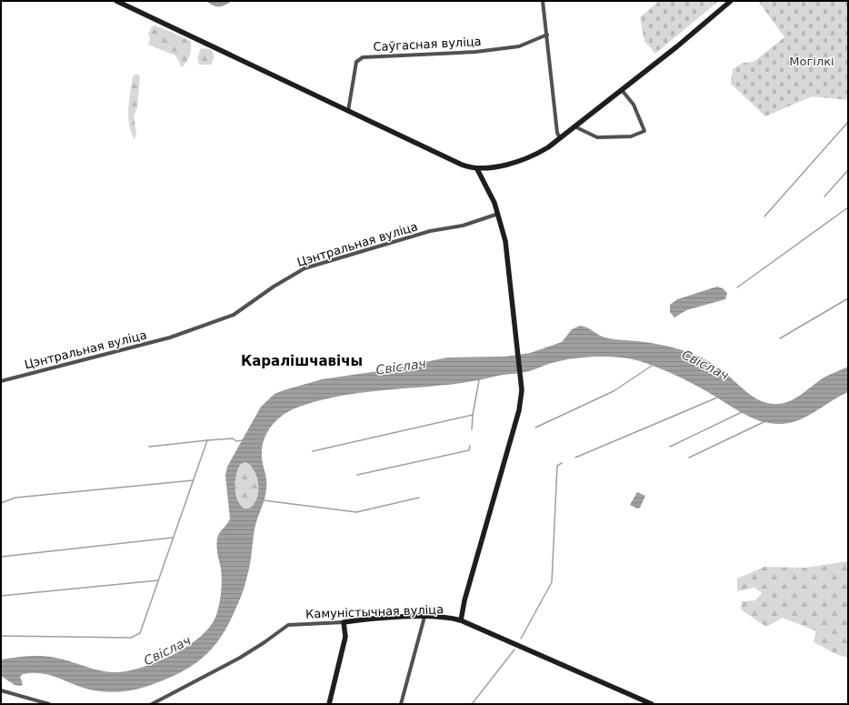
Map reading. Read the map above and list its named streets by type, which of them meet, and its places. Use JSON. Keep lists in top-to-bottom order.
{
  "streets": {
    "street": ["Саўгасная вуліца", "Цэнтральная вуліца", "Камуністычная вуліца"]
  },
  "districts": ["Каралішчавічы"],
  "water": ["Свіслач"],
  "parks": ["Могілкі"]
}
